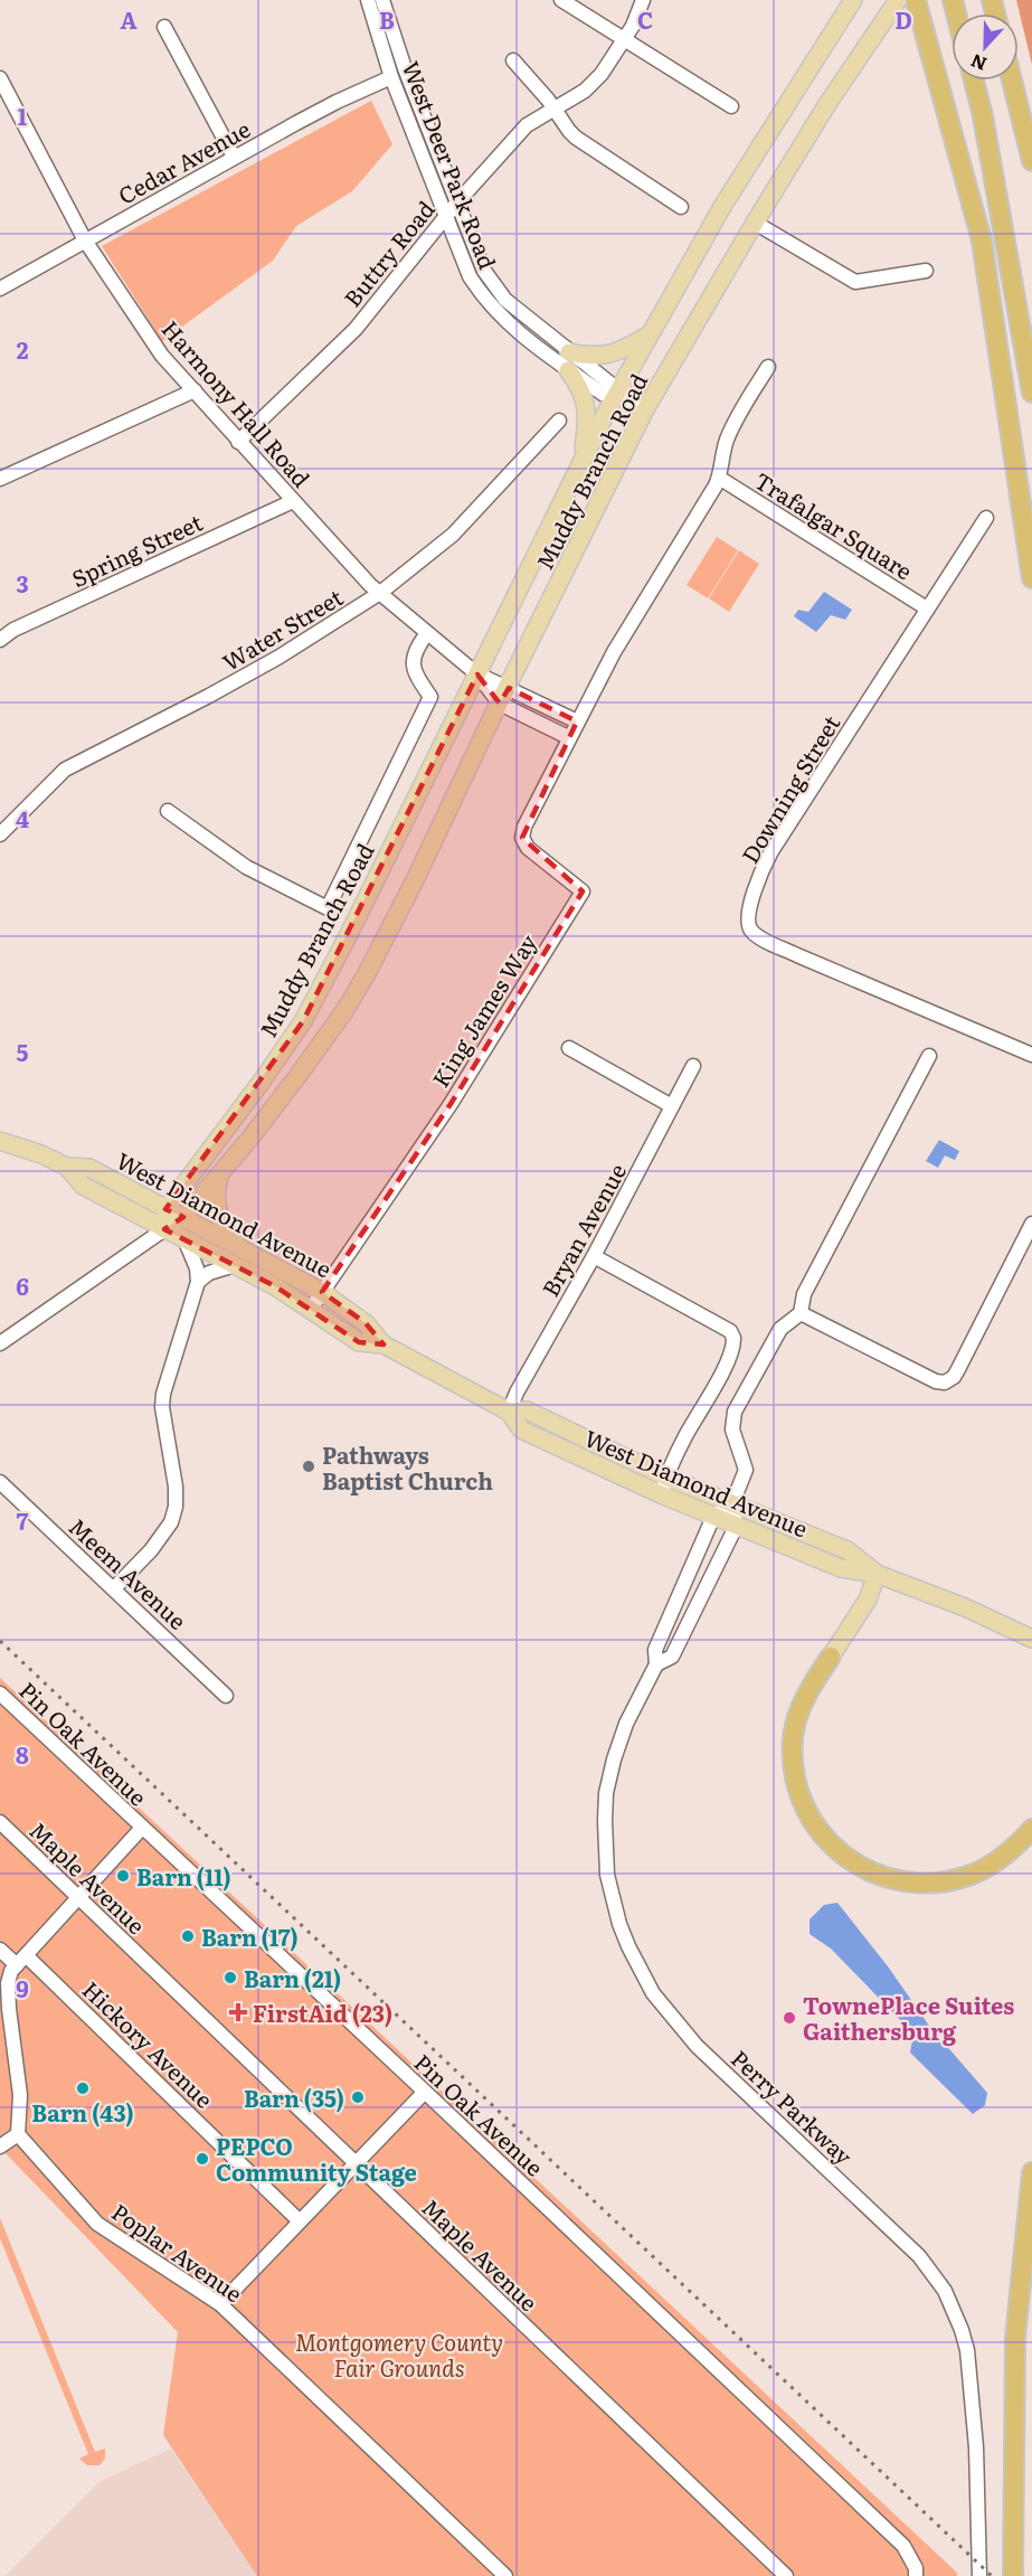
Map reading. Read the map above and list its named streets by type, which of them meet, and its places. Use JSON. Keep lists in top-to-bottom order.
{
  "streets": {
    "main road": ["Muddy Branch Road", "West Diamond Avenue"],
    "street": [
      "Cedar Avenue",
      "West Deer Park Road",
      "Buttry Road",
      "Harmony Hall Road",
      "Trafalgar Square",
      "Spring Street",
      "Water Street",
      "Downing Street",
      "King James Way",
      "Bryan Avenue",
      "Meem Avenue",
      "Pin Oak Avenue",
      "Maple Avenue",
      "Hickory Avenue",
      "Perry Parkway",
      "Poplar Avenue"
    ]
  },
  "crossings": [
    ["Cedar Avenue", "West Deer Park Road"],
    ["Cedar Avenue", "Harmony Hall Road"],
    ["West Deer Park Road", "Buttry Road"],
    ["West Deer Park Road", "Muddy Branch Road"],
    ["Buttry Road", "Harmony Hall Road"],
    ["Harmony Hall Road", "Muddy Branch Road"],
    ["Harmony Hall Road", "Spring Street"],
    ["Harmony Hall Road", "Water Street"],
    ["Muddy Branch Road", "West Diamond Avenue"],
    ["Trafalgar Square", "Downing Street"],
    ["Trafalgar Square", "King James Way"],
    ["King James Way", "West Diamond Avenue"],
    ["West Diamond Avenue", "Bryan Avenue"],
    ["West Diamond Avenue", "Perry Parkway"]
  ],
  "parks": ["Montgomery County Fair Grounds"],
  "places": {
    "other": [
      "Pathways Baptist Church",
      "Barn (11)",
      "Barn (17)",
      "Barn (21)",
      "TownePlace Suites Gaithersburg",
      "Barn (43)",
      "Barn (35)",
      "PEPCO Community Stage"
    ],
    "health": ["FirstAid (23)"]
  },
  "north": "bottom",
  "grid": {
    "columns": [
      "A",
      "B",
      "C",
      "D"
    ],
    "rows": [
      "1",
      "2",
      "3",
      "4",
      "5",
      "6",
      "7",
      "8",
      "9"
    ]
  }
}
